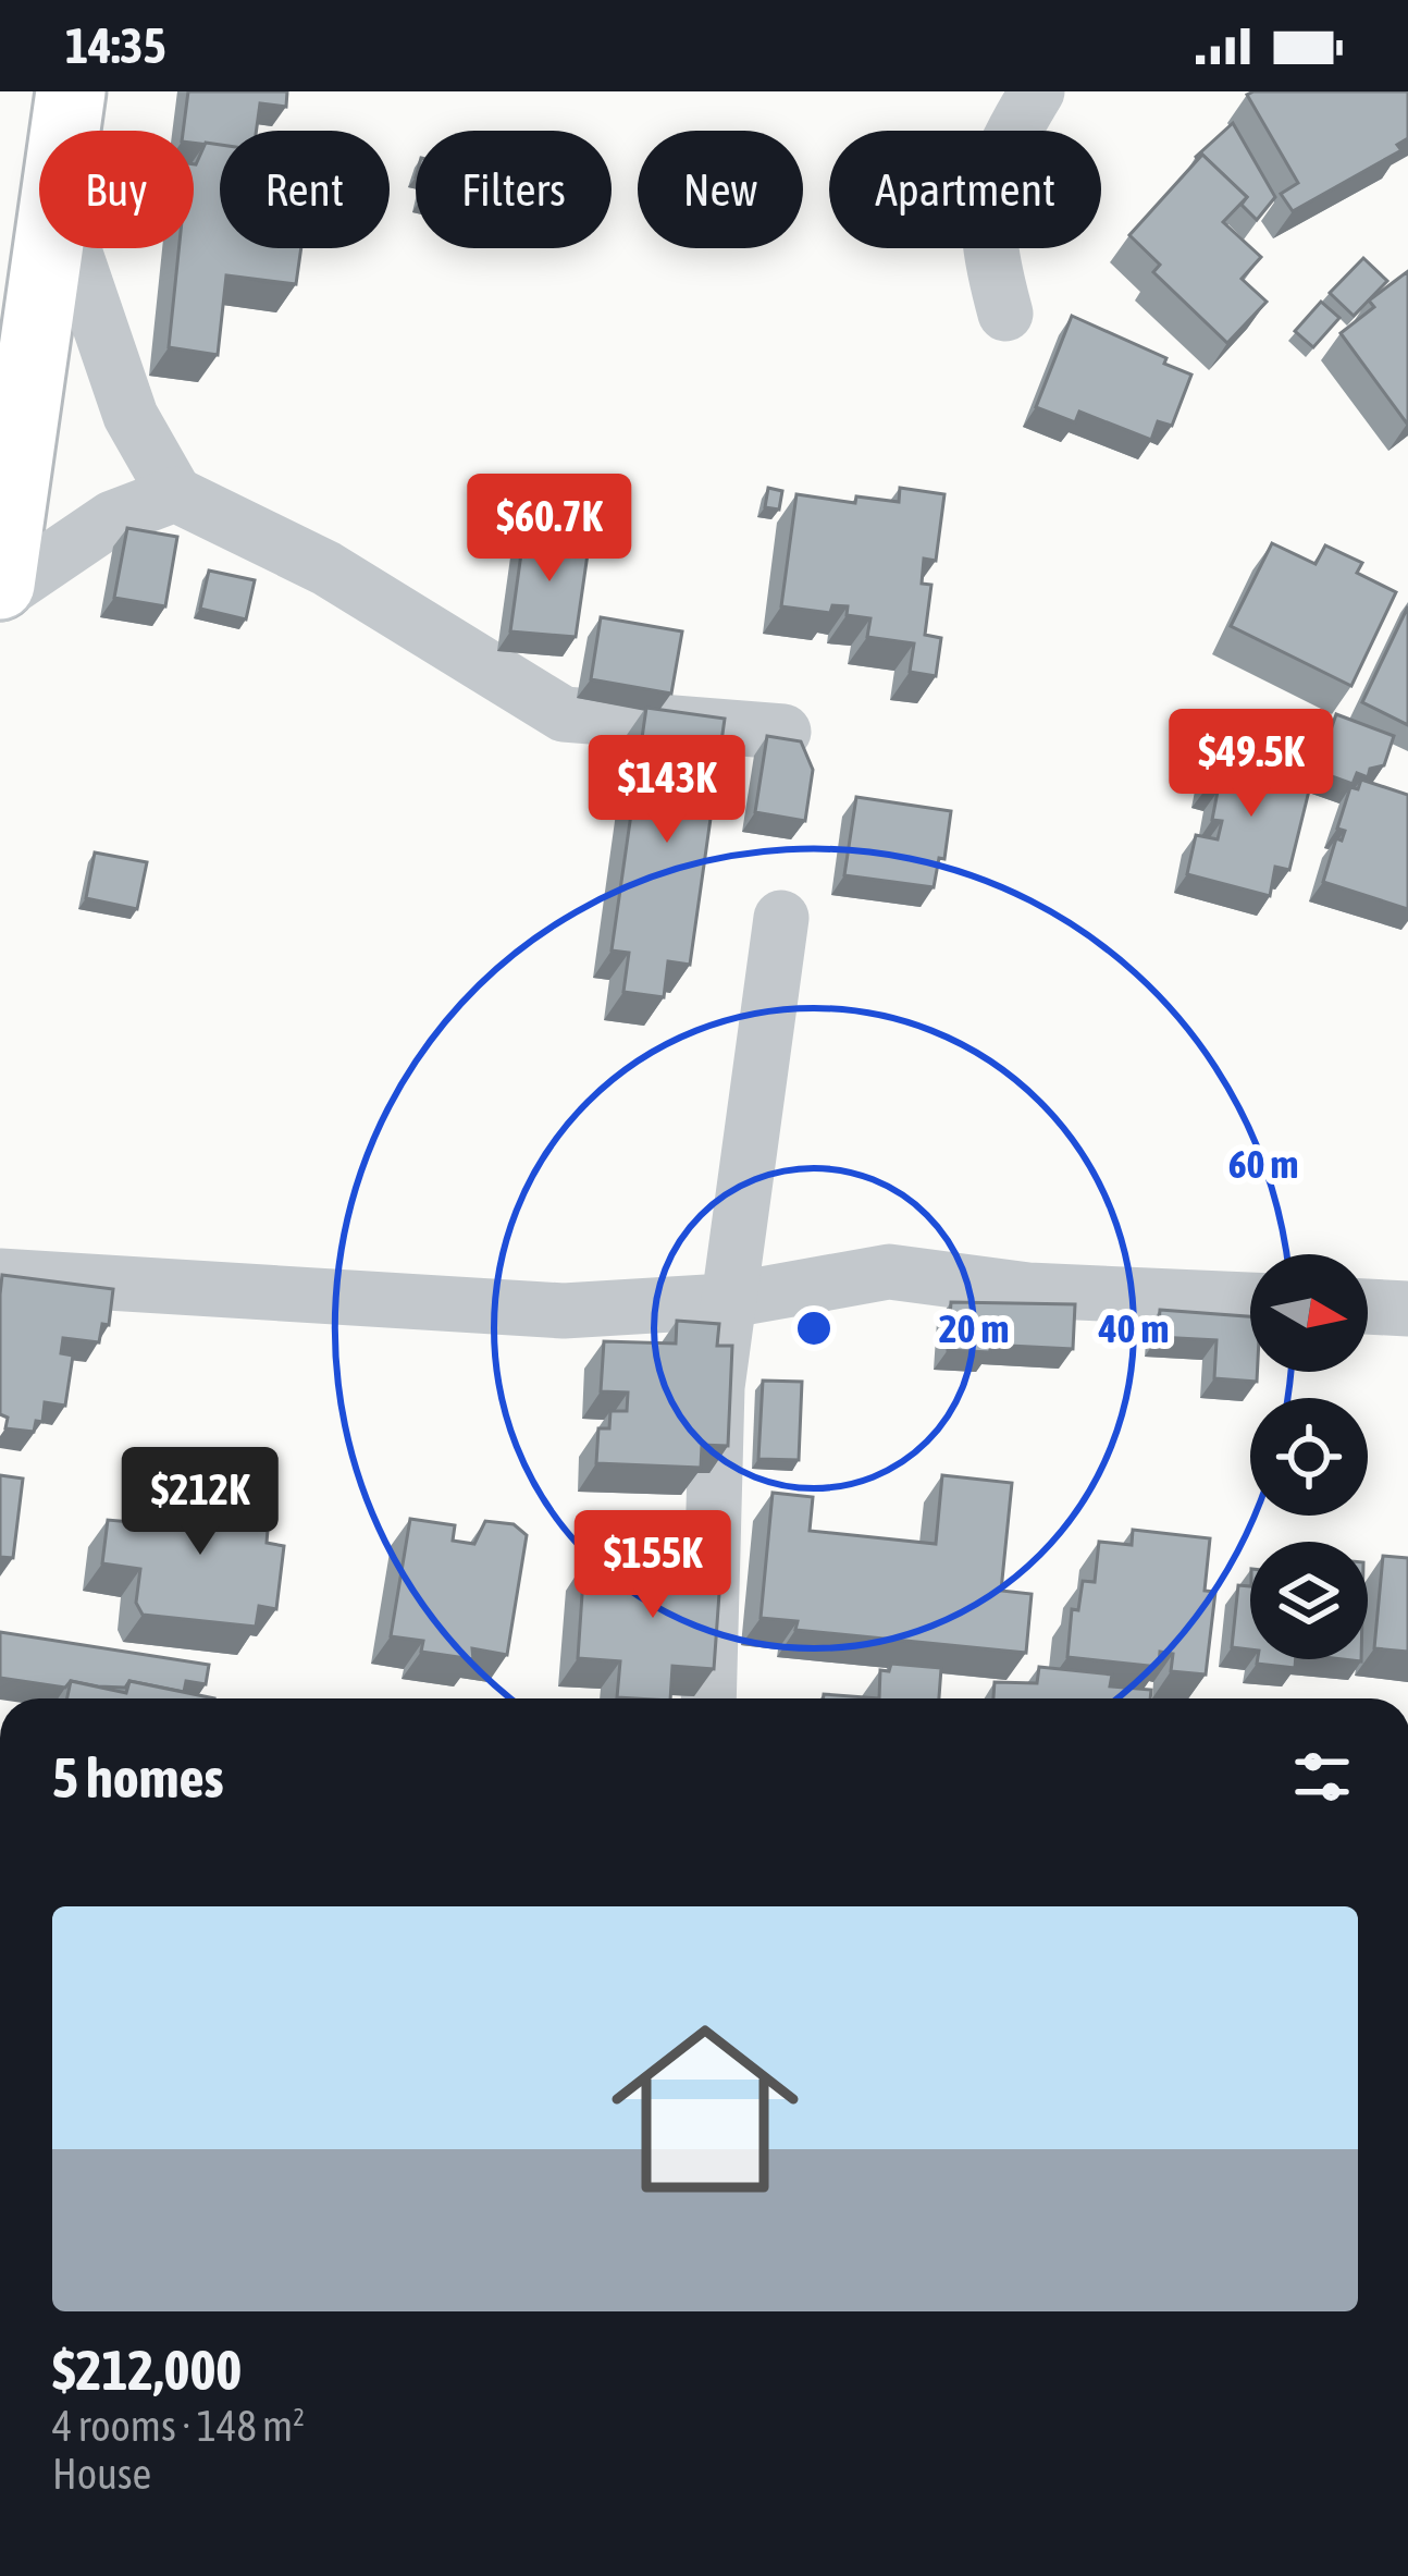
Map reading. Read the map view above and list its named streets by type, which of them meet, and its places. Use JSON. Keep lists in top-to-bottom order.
{
  "north": "right",
  "page": {
    "status": "14:35",
    "chip": [
      "Buy",
      "Rent",
      "Filters",
      "New",
      "Apartment"
    ],
    "price": [
      "$60.7K",
      "$49.5K",
      "$143K",
      "$212K",
      "$155K"
    ],
    "heading": "5 homes",
    "list": [
      {
        "name": "$212,000",
        "note": "4 rooms · 148 m² · House"
      }
    ]
  },
  "rings": ["60 m", "20 m", "40 m"]
}
